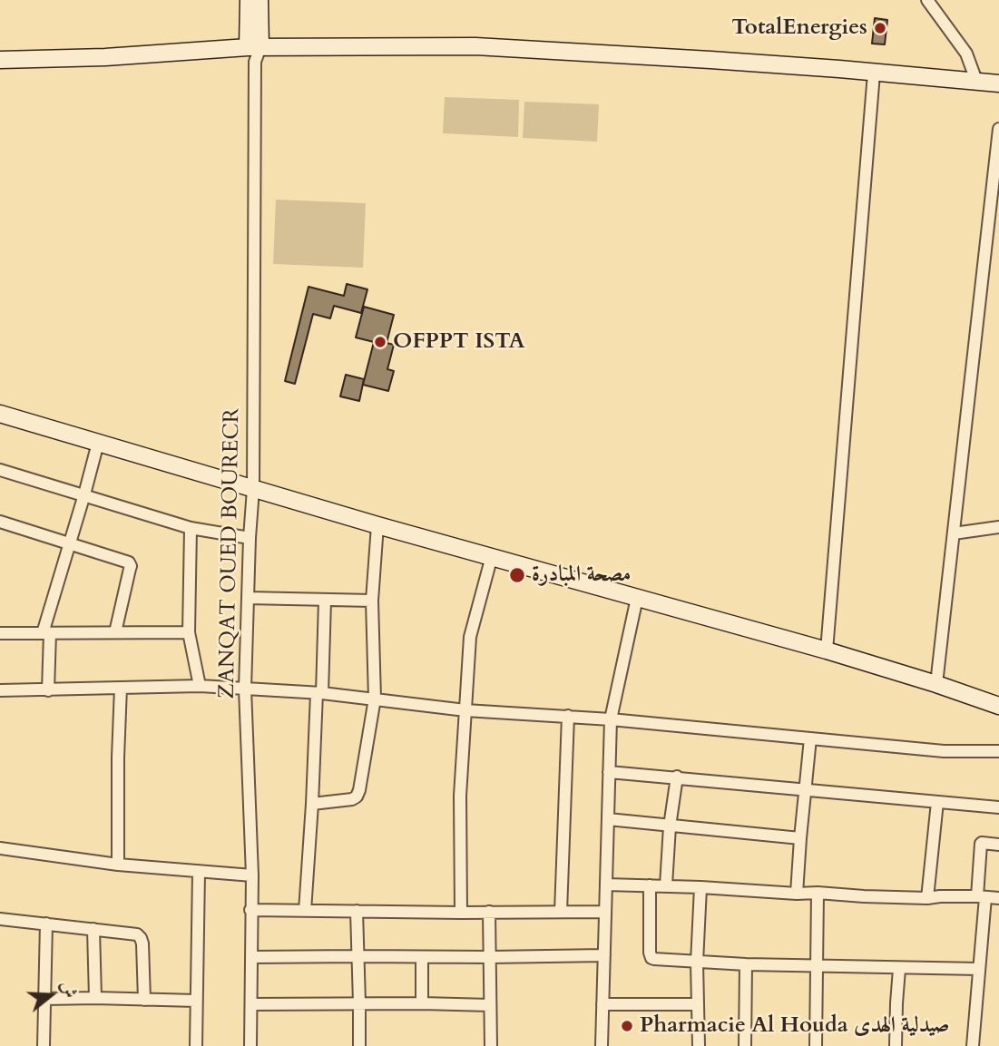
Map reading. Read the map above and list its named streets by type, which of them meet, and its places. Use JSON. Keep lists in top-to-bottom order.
{
  "streets": {
    "street": ["ZANQAT OUED BOURECR"]
  },
  "places": [
    "TotalEnergies",
    "OFPPT ISTA",
    "مصحة المبادرة",
    "Pharmacie Al Houda صيدلية الهدى"
  ],
  "north": "right"
}
